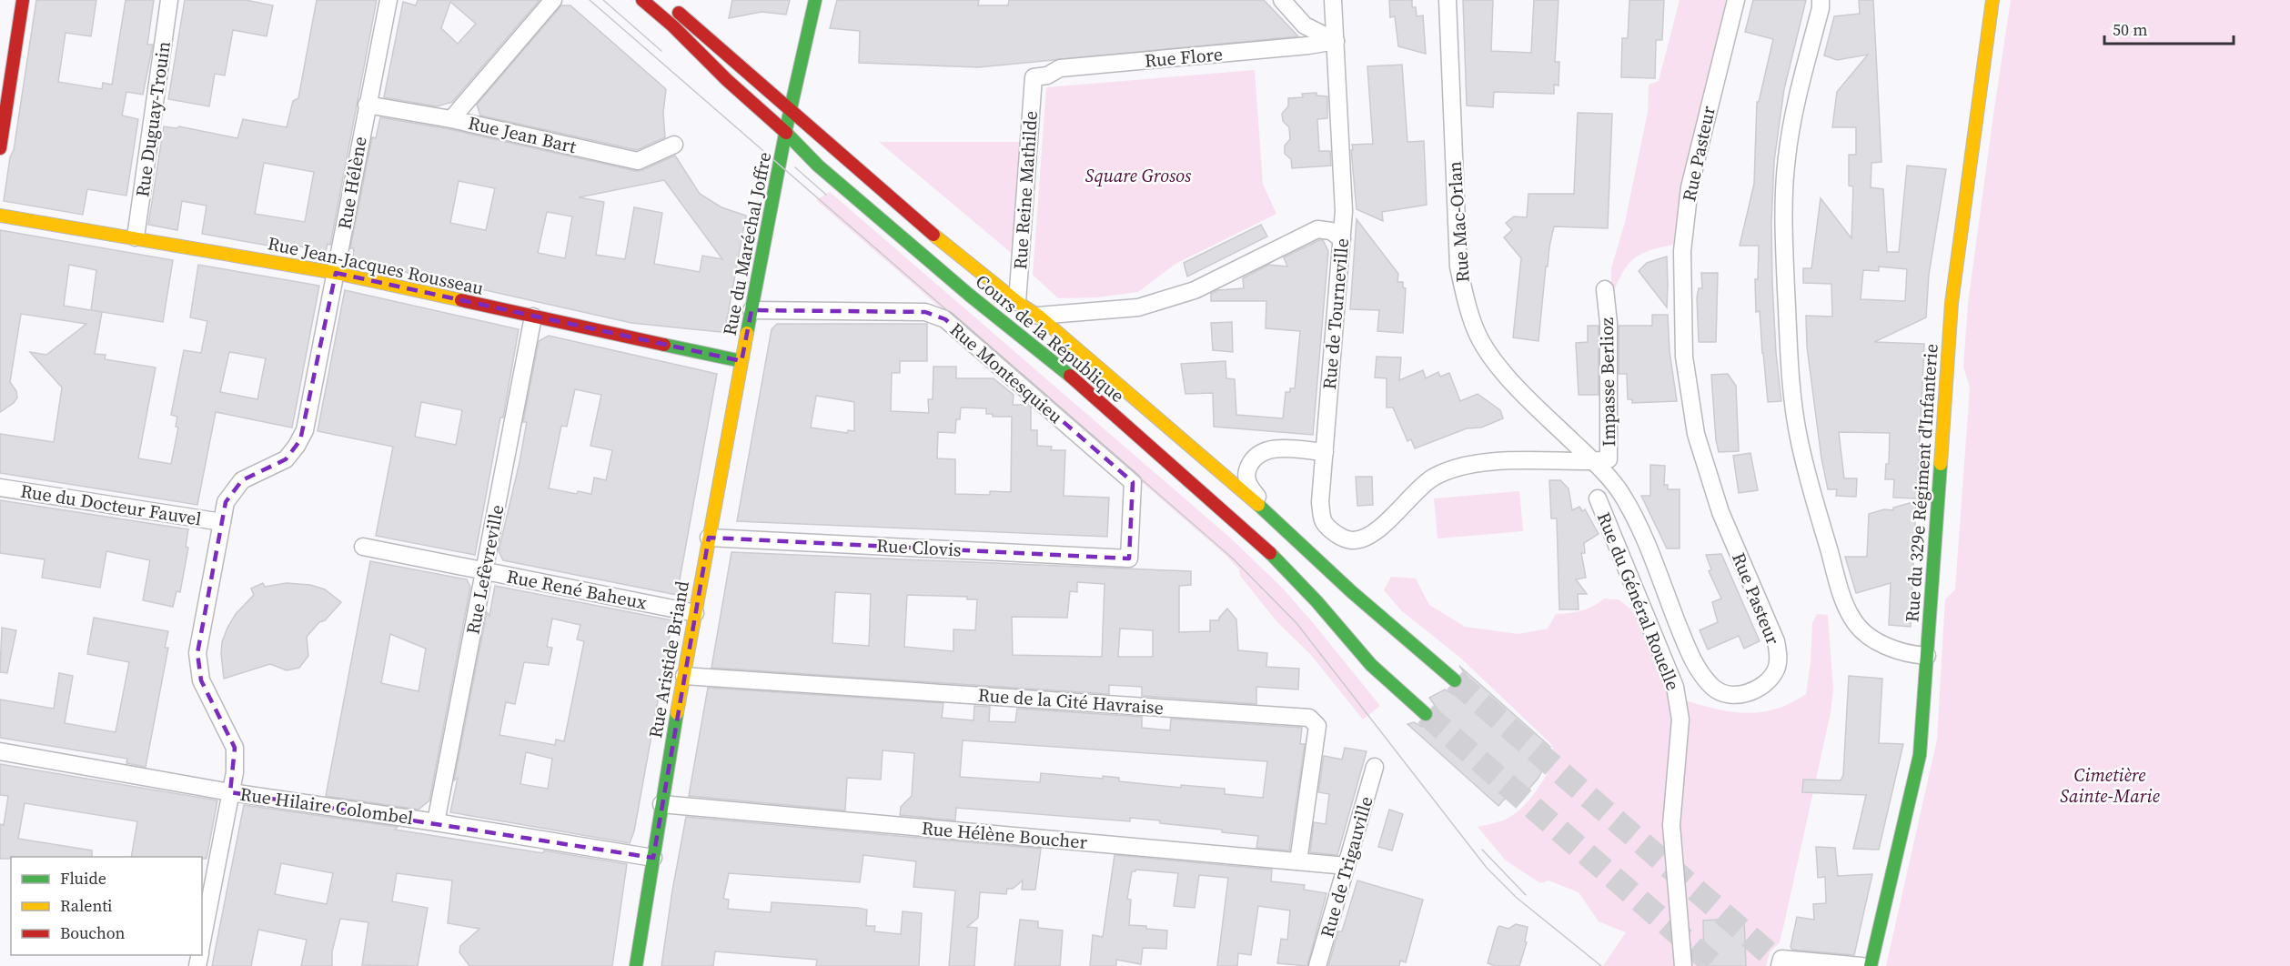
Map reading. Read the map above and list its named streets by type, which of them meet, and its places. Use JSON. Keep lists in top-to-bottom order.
{
  "streets": {
    "main road": [
      "Rue du Maréchal Joffre",
      "Rue Jean-Jacques Rousseau",
      "Cours de la République",
      "Rue du 329e Régiment d'Infanterie",
      "Rue Aristide Briand"
    ],
    "street": [
      "Rue Flore",
      "Rue Duguay-Trouin",
      "Rue Jean Bart",
      "Rue Pasteur",
      "Rue Hélène",
      "Rue Reine Mathilde",
      "Rue Mac-Orlan",
      "Rue de Tourneville",
      "Rue Montesquieu",
      "Impasse Berlioz",
      "Rue du Docteur Fauvel",
      "Rue Clovis",
      "Rue Lefèvreville",
      "Rue René Baheux",
      "Rue du Général Rouelle",
      "Rue de la Cité Havraise",
      "Rue Hilaire Colombel",
      "Rue Hélène Boucher",
      "Rue de Trigauville"
    ]
  },
  "crossings": [
    ["Rue Flore", "Rue Reine Mathilde"],
    ["Rue Flore", "Rue de Tourneville"],
    ["Rue Duguay-Trouin", "Rue Jean-Jacques Rousseau"],
    ["Rue Jean Bart", "Rue Hélène"],
    ["Rue Pasteur", "Rue Mac-Orlan"],
    ["Rue Pasteur", "Impasse Berlioz"],
    ["Rue Hélène", "Rue Jean-Jacques Rousseau"],
    ["Rue Hélène", "Rue du Docteur Fauvel"],
    ["Rue Hélène", "Rue Hilaire Colombel"],
    ["Rue Reine Mathilde", "Cours de la République"],
    ["Rue Mac-Orlan", "Impasse Berlioz"],
    ["Rue du Maréchal Joffre", "Rue Jean-Jacques Rousseau"],
    ["Rue du Maréchal Joffre", "Cours de la République"],
    ["Rue du Maréchal Joffre", "Rue Montesquieu"],
    ["Rue du Maréchal Joffre", "Rue Aristide Briand"],
    ["Rue Jean-Jacques Rousseau", "Rue Lefèvreville"],
    ["Rue Jean-Jacques Rousseau", "Rue Aristide Briand"],
    ["Rue Montesquieu", "Rue Clovis"],
    ["Rue Clovis", "Rue Aristide Briand"],
    ["Rue Lefèvreville", "Rue René Baheux"],
    ["Rue Lefèvreville", "Rue Hilaire Colombel"],
    ["Rue René Baheux", "Rue Aristide Briand"],
    ["Rue Aristide Briand", "Rue de la Cité Havraise"],
    ["Rue Aristide Briand", "Rue Hilaire Colombel"],
    ["Rue Aristide Briand", "Rue Hélène Boucher"],
    ["Rue de la Cité Havraise", "Rue Hélène Boucher"],
    ["Rue Hélène Boucher", "Rue de Trigauville"]
  ],
  "parks": ["Square Grosos", "Cimetière Sainte-Marie"],
  "legend": ["Fluide", "Ralenti", "Bouchon"],
  "scale_bar": "50 m"
}
